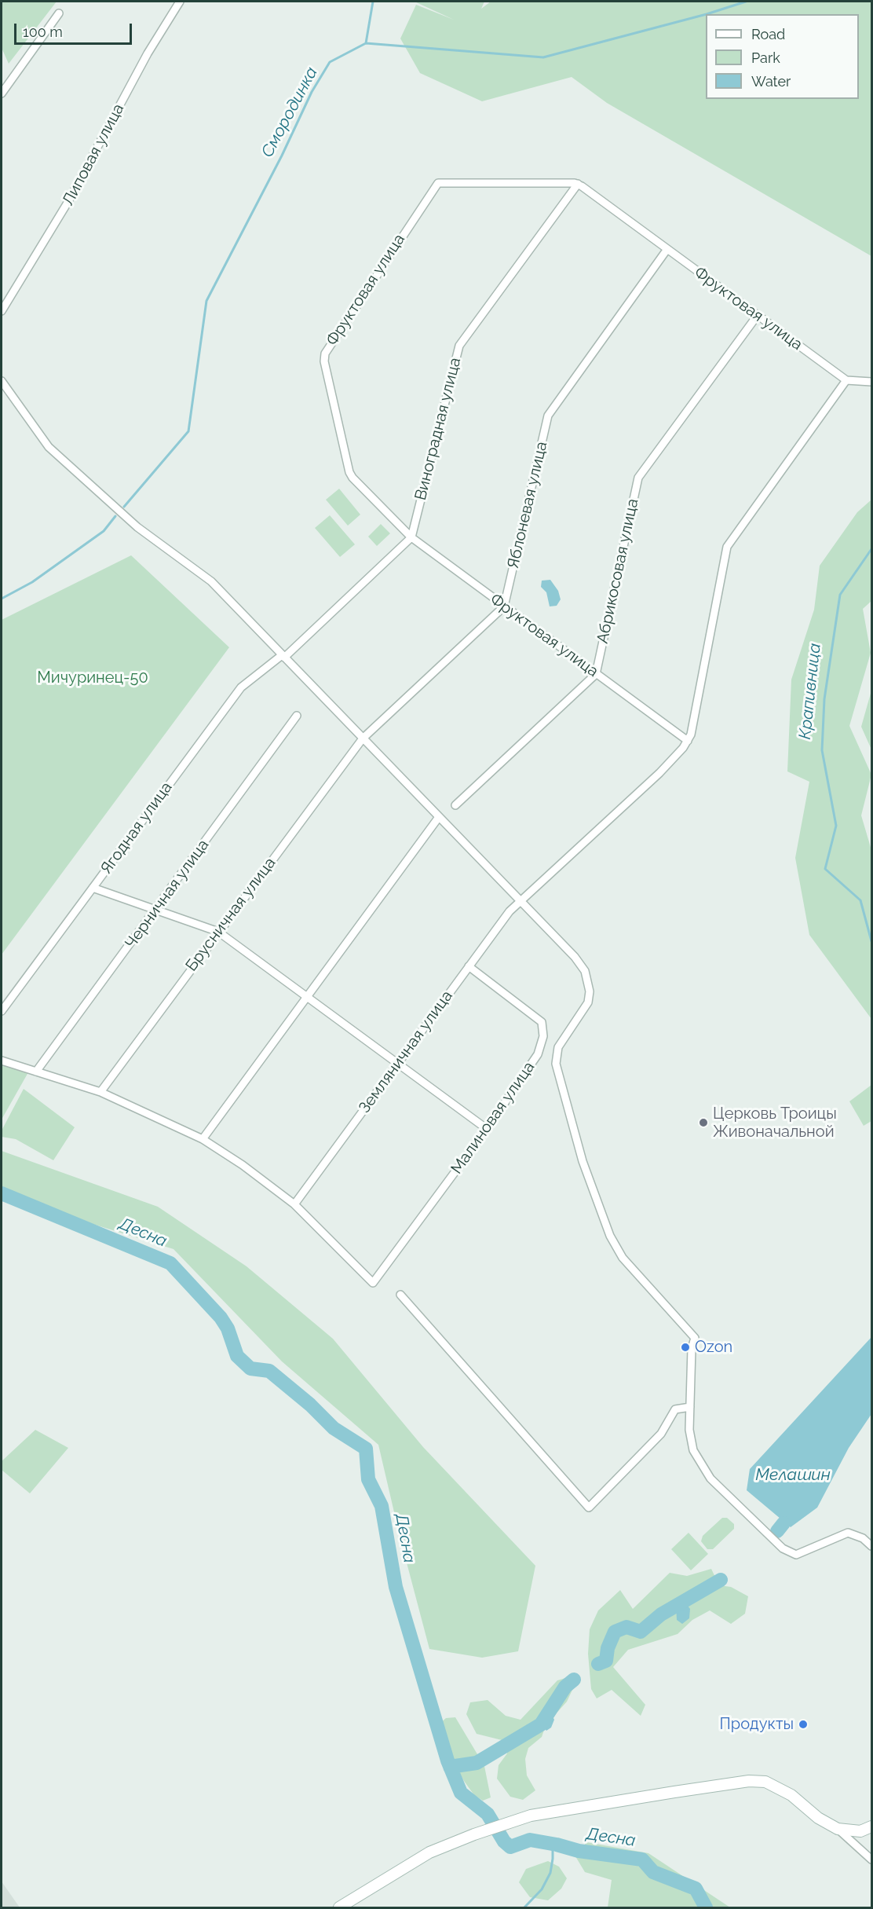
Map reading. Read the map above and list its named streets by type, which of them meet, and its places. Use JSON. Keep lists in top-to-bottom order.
{
  "streets": {
    "street": [
      "Липовая улица",
      "Фруктовая улица",
      "Виноградная улица",
      "Яблоневая улица",
      "Абрикосовая улица",
      "Ягодная улица",
      "Черничная улица",
      "Брусничная улица",
      "Земляничная улица",
      "Малиновая улица"
    ]
  },
  "crossings": [
    ["Фруктовая улица", "Виноградная улица"],
    ["Фруктовая улица", "Яблоневая улица"],
    ["Фруктовая улица", "Абрикосовая улица"],
    ["Земляничная улица", "Малиновая улица"]
  ],
  "water": [
    "Смородинка",
    "Крапивница",
    "Десна",
    "Мелашин"
  ],
  "parks": ["Мичуринец-50"],
  "places": ["Церковь Троицы Живоначальной", "Ozon", "Продукты"],
  "legend": ["Road", "Park", "Water"],
  "scale_bar": "100 m"
}
